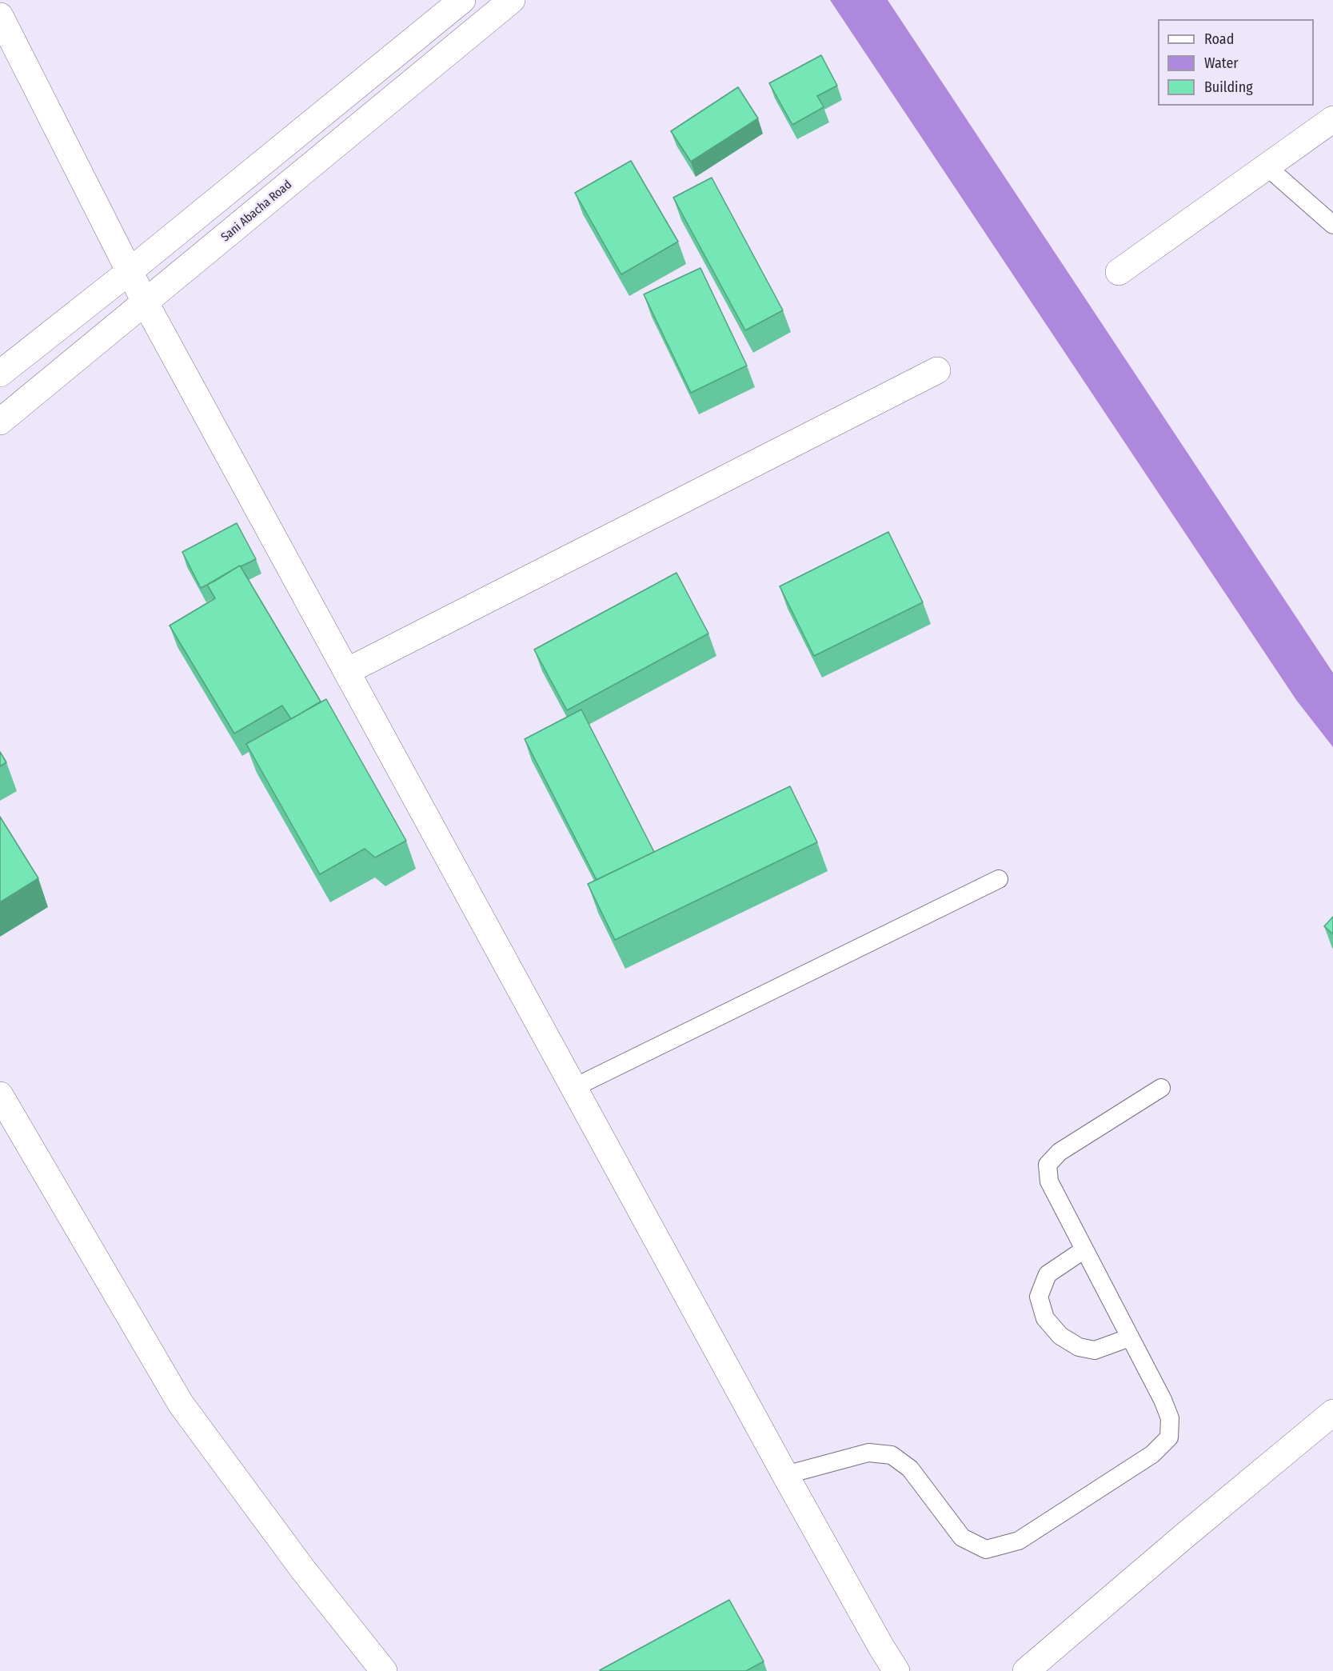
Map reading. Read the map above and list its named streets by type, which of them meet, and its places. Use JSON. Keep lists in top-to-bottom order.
{
  "streets": {
    "street": ["Sani Abacha Road"]
  },
  "legend": ["Road", "Water", "Building"]
}
